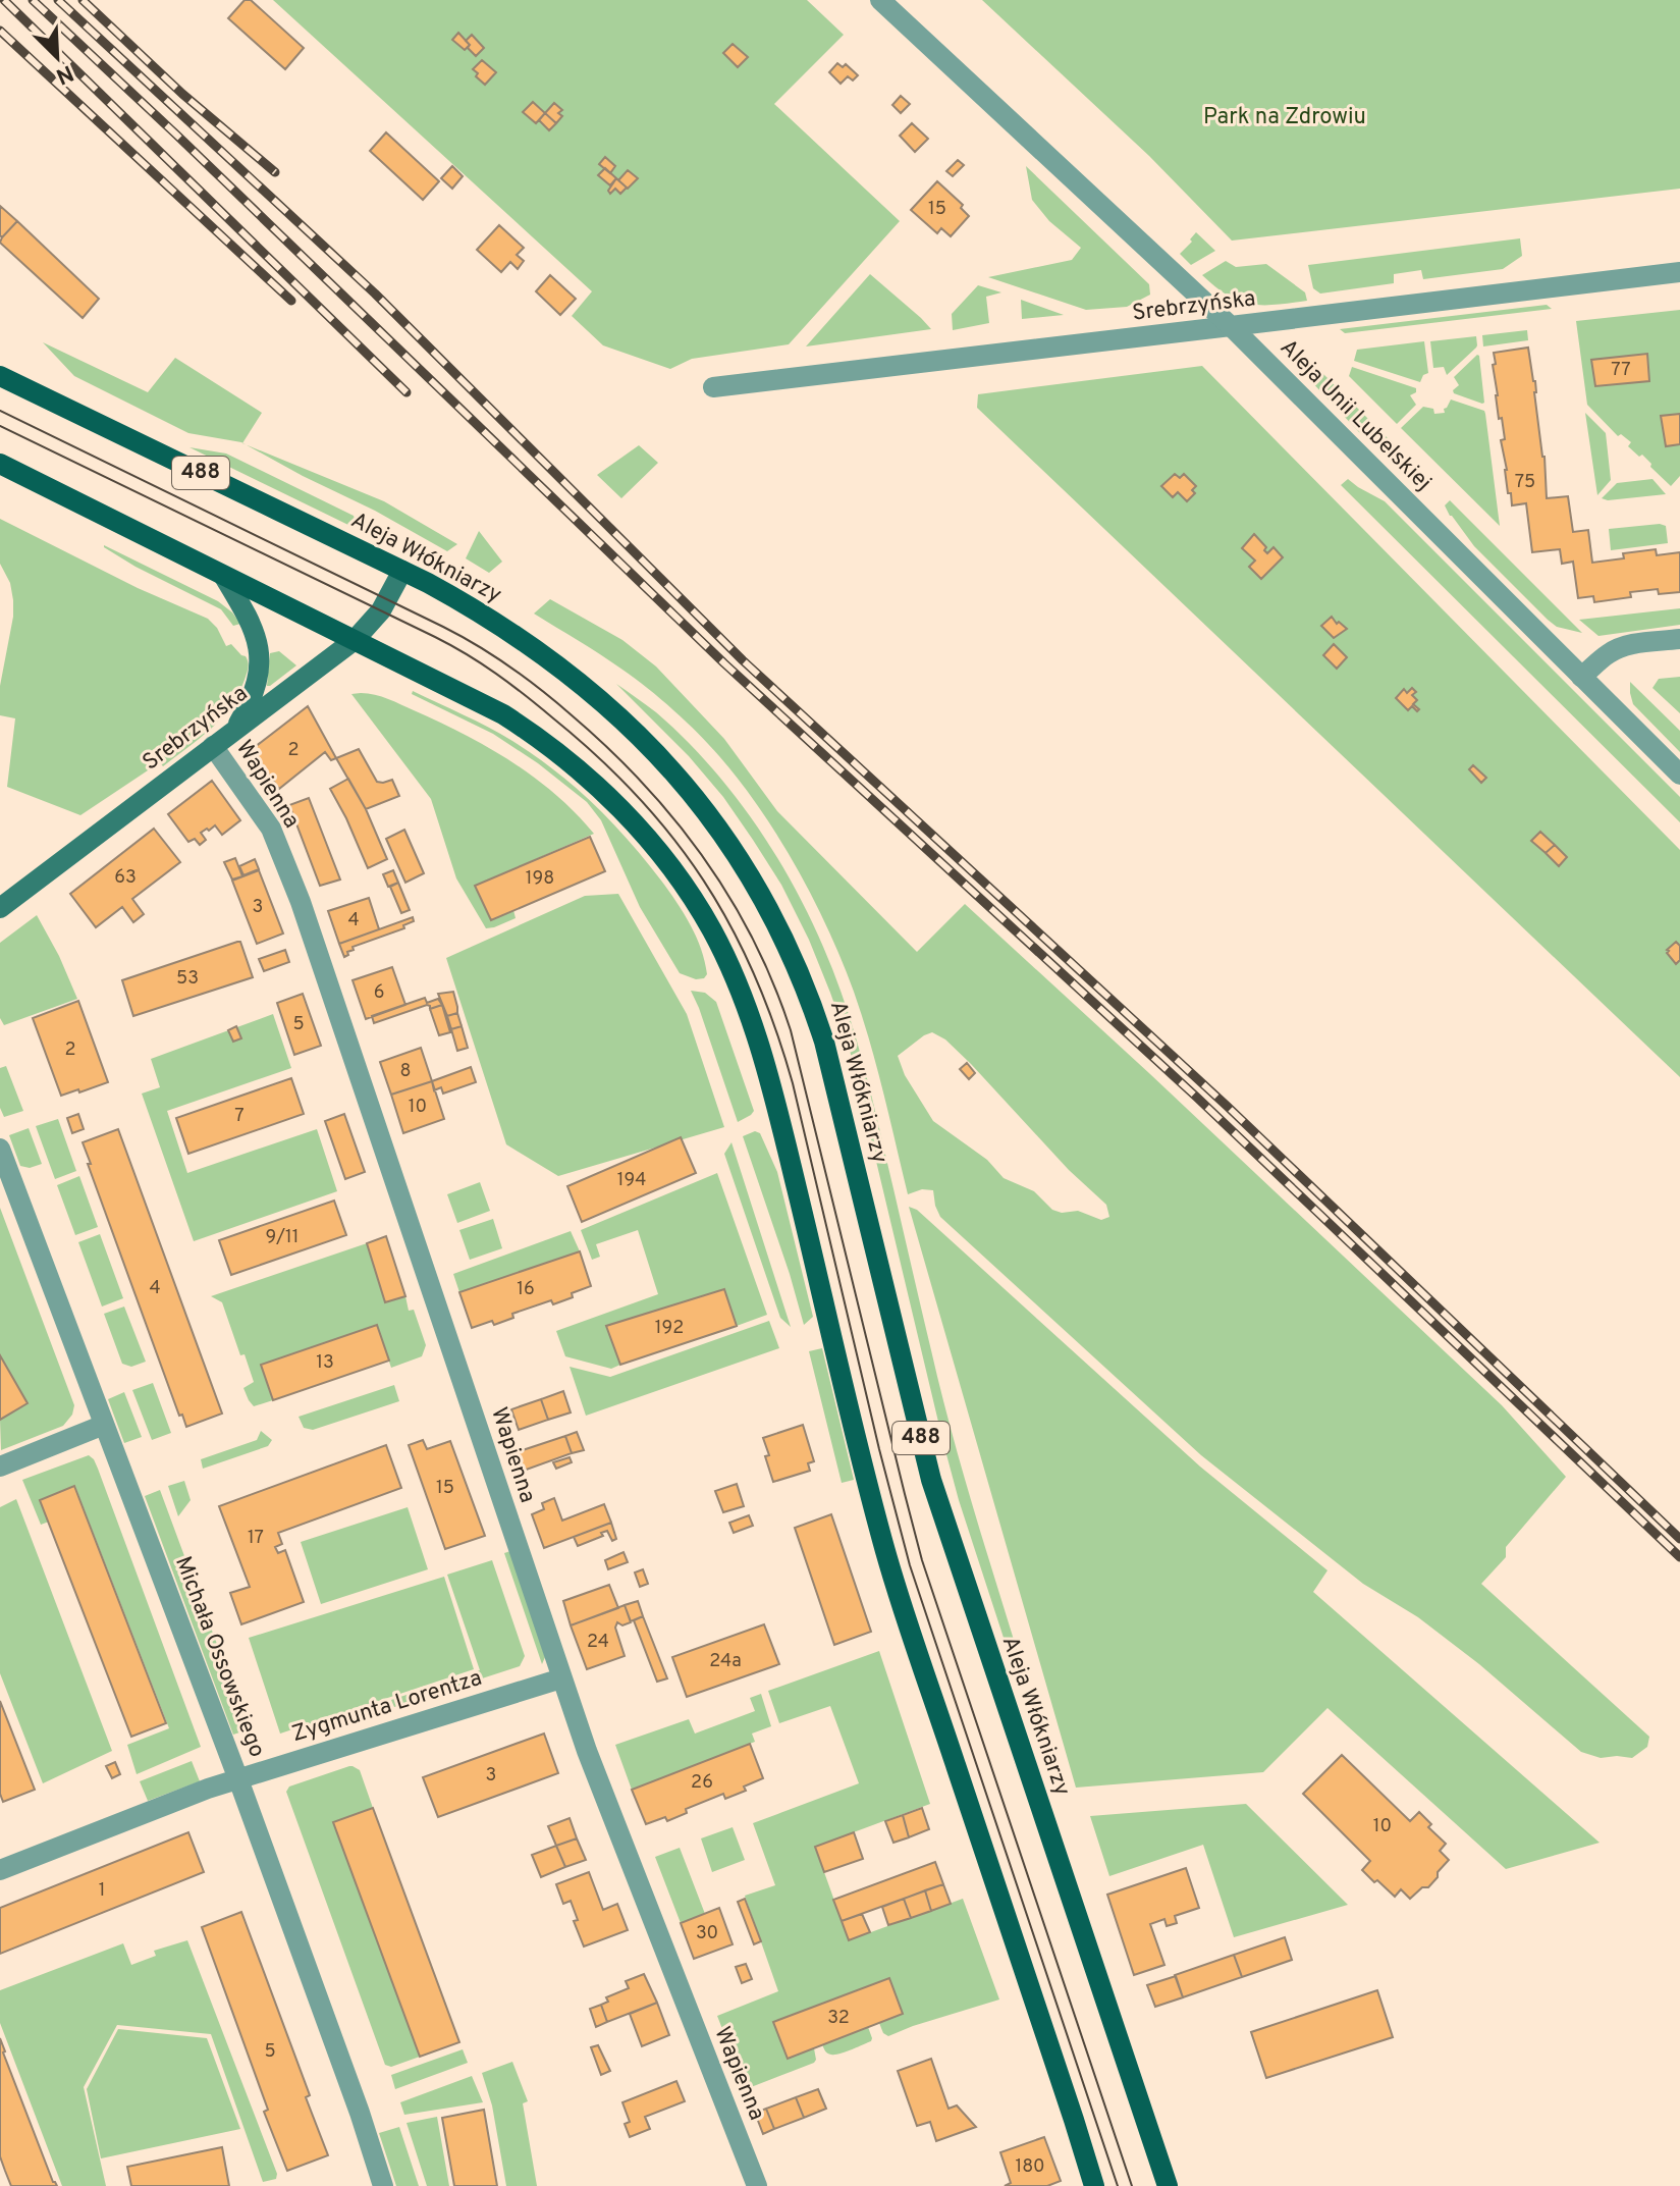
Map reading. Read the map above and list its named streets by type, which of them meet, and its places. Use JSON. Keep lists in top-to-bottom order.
{
  "streets": {
    "main road": ["Srebrzyńska", "488", "Aleja Włókniarzy"],
    "street": [
      "Aleja Unii Lubelskiej",
      "Wapienna",
      "Michała Ossowskiego",
      "Zygmunta Lorentza"
    ]
  },
  "crossings": [
    ["Srebrzyńska", "Aleja Unii Lubelskiej"],
    ["Srebrzyńska", "488"],
    ["Srebrzyńska", "Aleja Włókniarzy"],
    ["Srebrzyńska", "Wapienna"],
    ["Wapienna", "Zygmunta Lorentza"],
    ["Michała Ossowskiego", "Zygmunta Lorentza"]
  ],
  "parks": ["Park na Zdrowiu"],
  "house_numbers": [
    "15",
    "77",
    "75",
    "2",
    "63",
    "198",
    "3",
    "4",
    "53",
    "6",
    "5",
    "2",
    "8",
    "10",
    "7",
    "194",
    "9/11",
    "4",
    "16",
    "192",
    "13",
    "15",
    "17",
    "24",
    "24a",
    "3",
    "26",
    "10",
    "1",
    "30",
    "32",
    "5",
    "180"
  ],
  "north": "bottom right"
}
